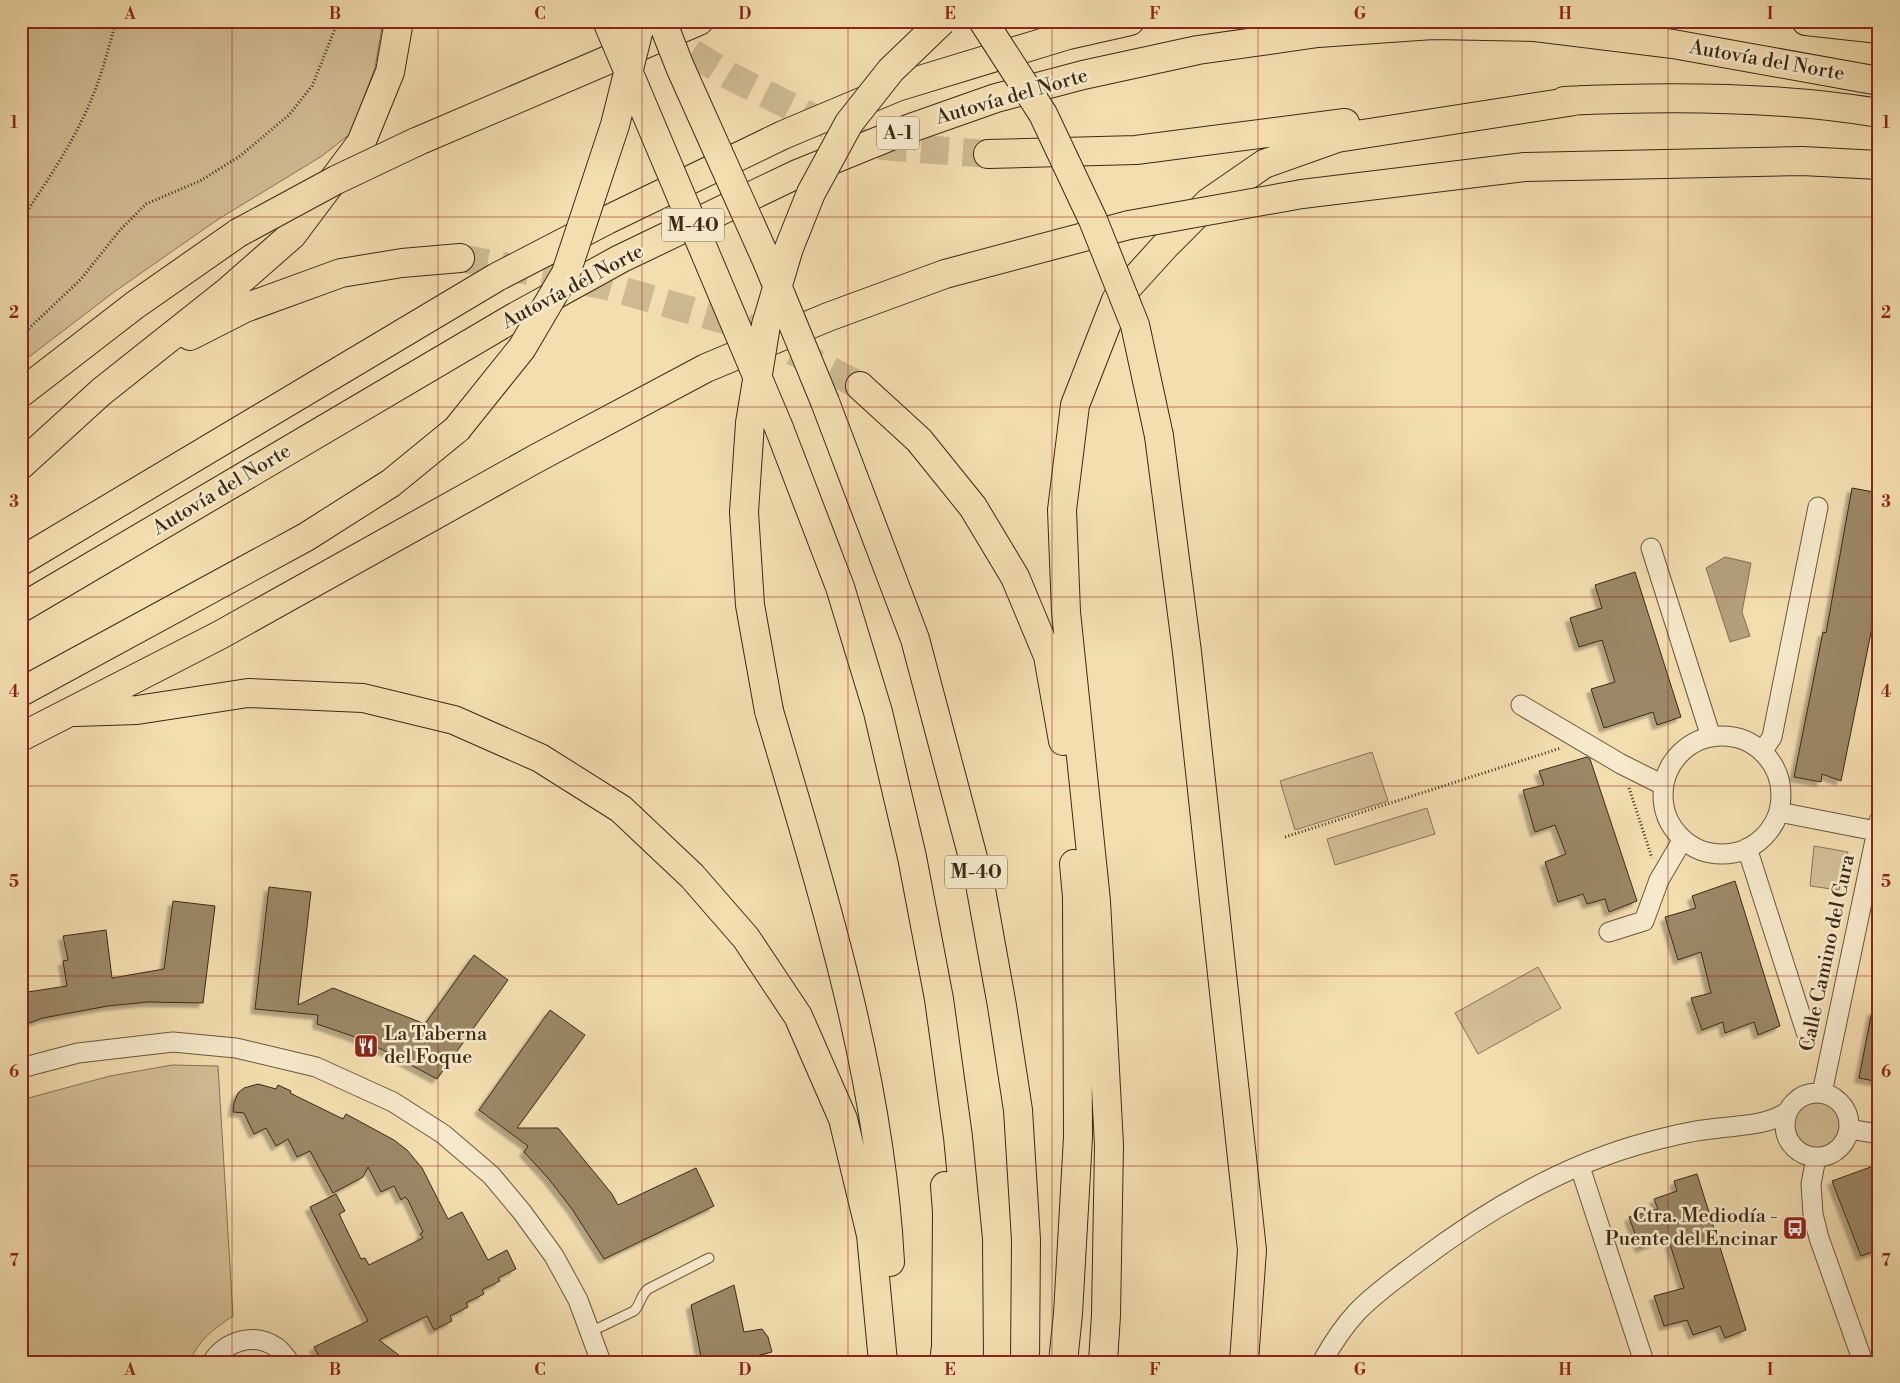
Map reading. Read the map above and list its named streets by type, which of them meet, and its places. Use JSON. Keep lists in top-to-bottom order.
{
  "streets": {
    "highway": ["Autovía del Norte", "A-1", "M-40"],
    "street": ["Calle Camino del Cura"]
  },
  "places": {
    "restaurant": ["La Taberna del Foque"],
    "bus stop": ["Ctra. Mediodía - Puente del Encinar"]
  },
  "grid": {
    "columns": [
      "A",
      "B",
      "C",
      "D",
      "E",
      "F",
      "G",
      "H",
      "I"
    ],
    "rows": [
      "1",
      "2",
      "3",
      "4",
      "5",
      "6",
      "7"
    ]
  }
}
